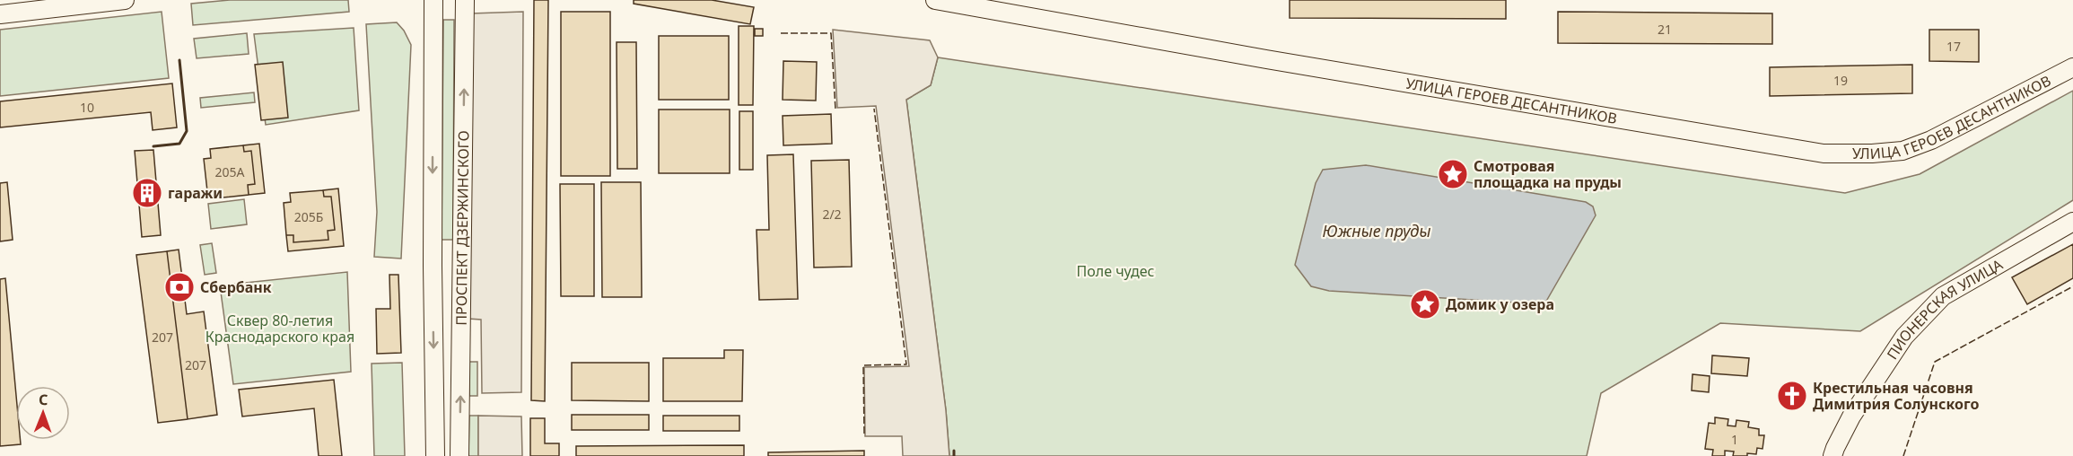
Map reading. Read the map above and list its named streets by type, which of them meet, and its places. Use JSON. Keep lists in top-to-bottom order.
{
  "streets": {
    "street": ["УЛИЦА ГЕРОЕВ ДЕСАНТНИКОВ", "ПРОСПЕКТ ДЗЕРЖИНСКОГО", "ПИОНЕРСКАЯ УЛИЦА"]
  },
  "water": ["Южные пруды"],
  "parks": ["Поле чудес", "Сквер 80-летия Краснодарского края"],
  "places": {
    "place": ["Смотровая площадка на пруды", "Домик у озера"],
    "building": ["гаражи"],
    "bank": ["Сбербанк"],
    "church": ["Крестильная часовня Димитрия Солунского"]
  },
  "house_numbers": [
    "21",
    "17",
    "19",
    "10",
    "205А",
    "2/2",
    "205Б",
    "207",
    "207",
    "1"
  ],
  "north": "top"
}
